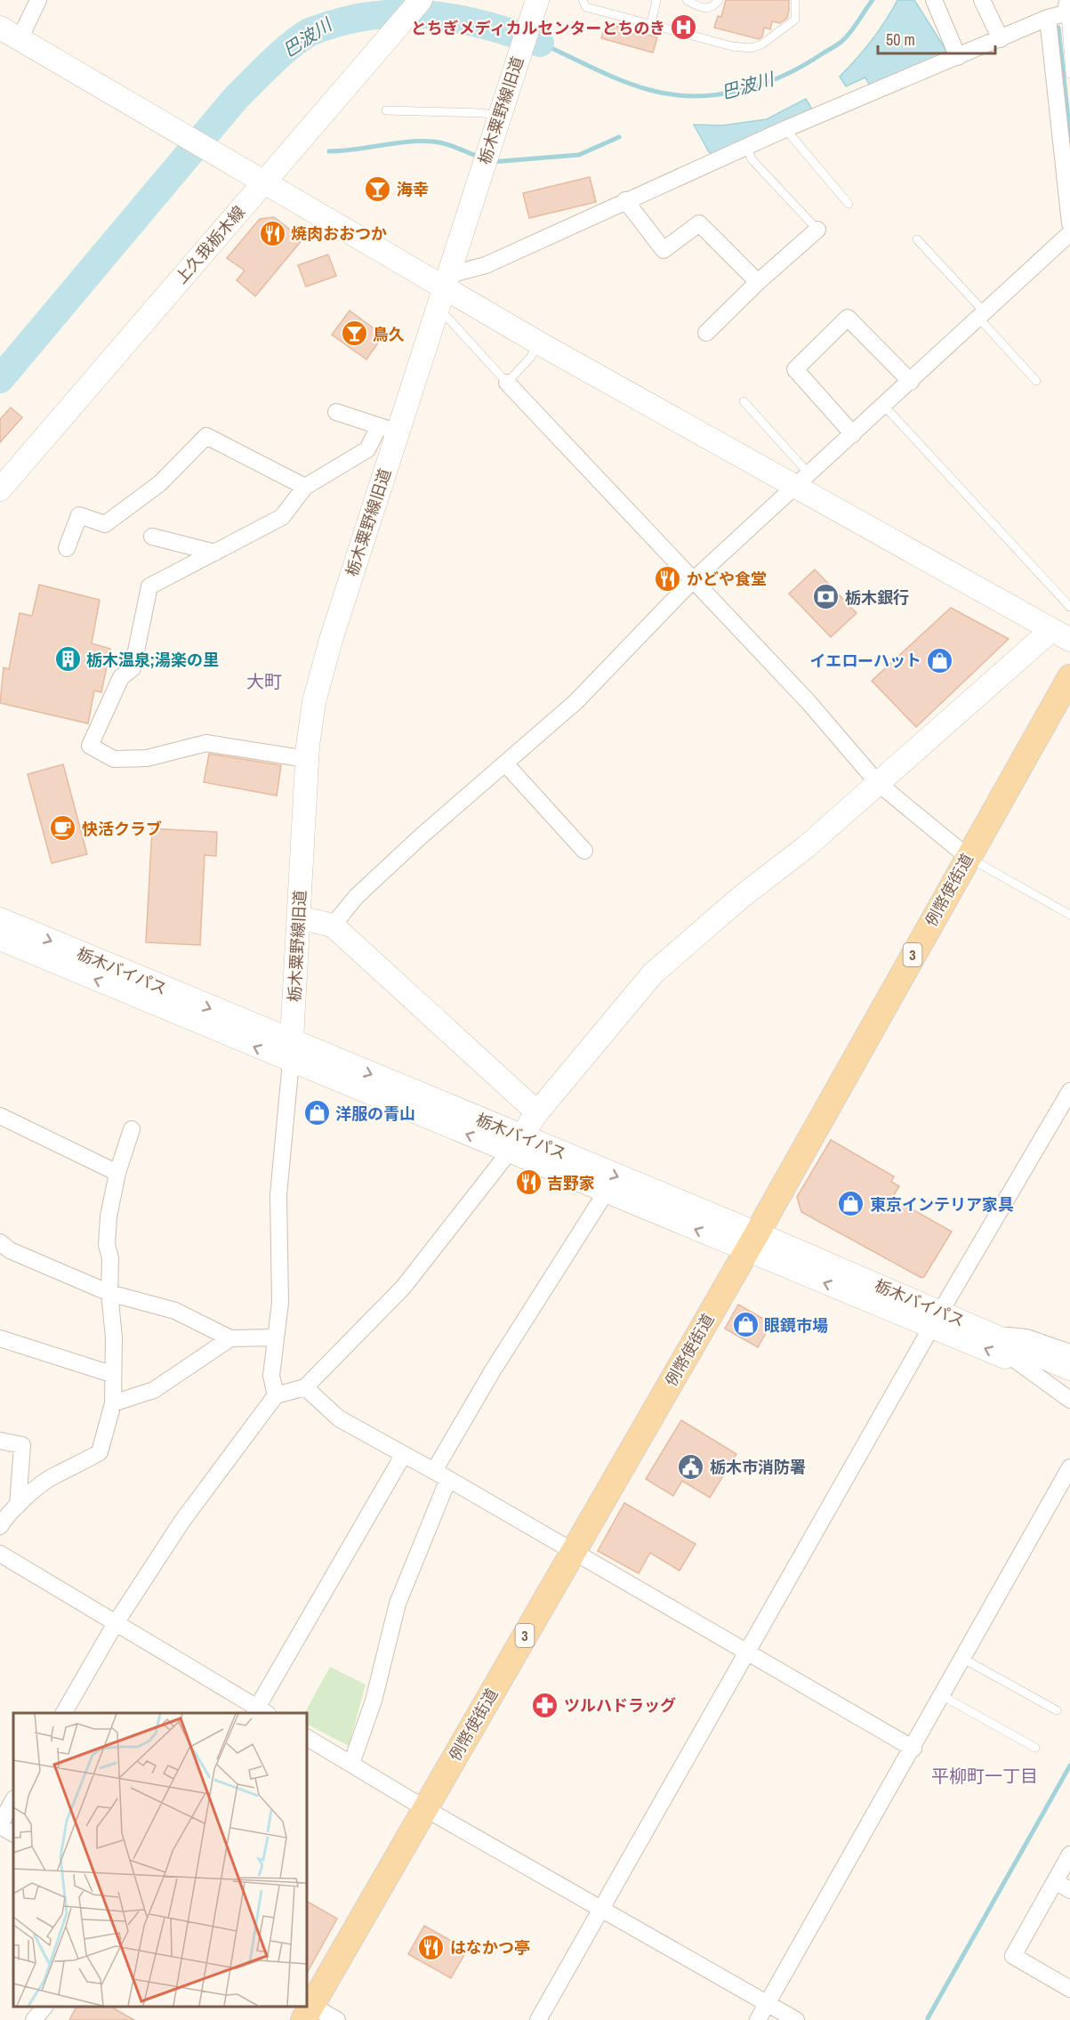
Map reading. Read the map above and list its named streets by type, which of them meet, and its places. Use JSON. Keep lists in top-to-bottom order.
{
  "streets": {
    "main road": ["例幣使街道", "3"],
    "street": ["栃木粟野線旧道", "上久我栃木線", "栃木バイパス"]
  },
  "crossings": [
    ["栃木粟野線旧道", "栃木バイパス"],
    ["例幣使街道", "栃木バイパス"]
  ],
  "districts": ["大町", "平柳町一丁目"],
  "water": ["巴波川"],
  "places": {
    "hospital": ["とちぎメディカルセンターとちのき"],
    "bar": ["海幸", "鳥久"],
    "restaurant": [
      "焼肉おおつか",
      "かどや食堂",
      "吉野家",
      "はなかつ亭"
    ],
    "bank": ["栃木銀行"],
    "building": ["栃木温泉;湯楽の里"],
    "shop": [
      "イエローハット",
      "洋服の青山",
      "東京インテリア家具",
      "眼鏡市場"
    ],
    "cafe": ["快活クラブ"],
    "public building": ["栃木市消防署"],
    "pharmacy": ["ツルハドラッグ"]
  },
  "scale_bar": "50 m"
}
